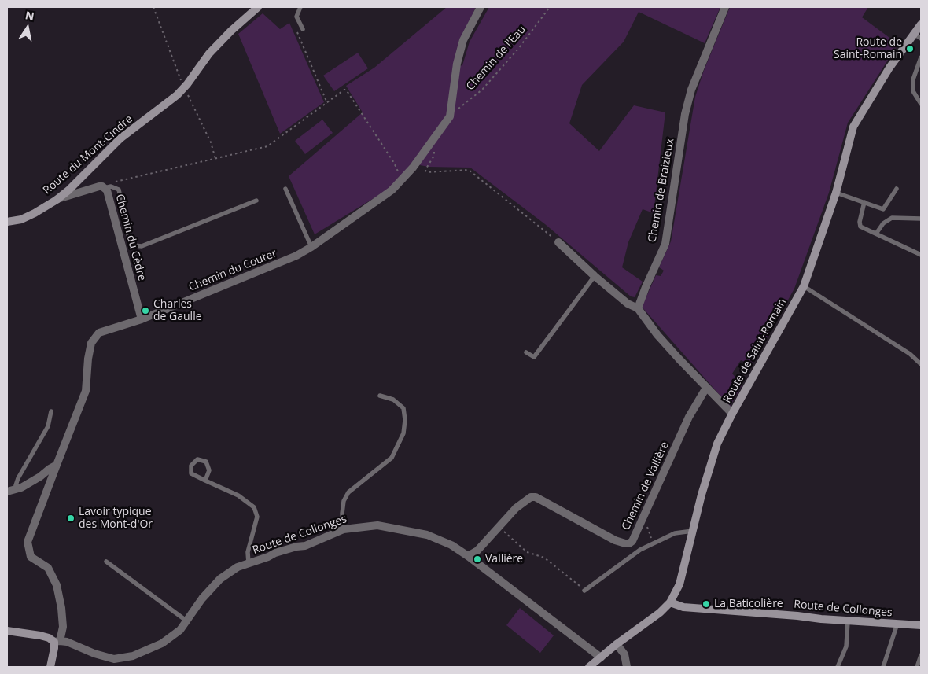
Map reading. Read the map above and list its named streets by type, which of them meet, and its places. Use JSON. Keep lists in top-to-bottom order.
{
  "streets": {
    "main road": ["Route du Mont-Cindre", "Route de Saint-Romain", "Route de Collonges"],
    "street": [
      "Chemin de Braizieux",
      "Chemin du Cèdre",
      "Chemin du Couter",
      "Chemin de Vallière"
    ],
    "path": ["Chemin de l'Eau"]
  },
  "crossings": [
    ["Chemin de l'Eau", "Chemin du Couter"],
    ["Route du Mont-Cindre", "Chemin du Cèdre"],
    ["Chemin du Cèdre", "Chemin du Couter"],
    ["Chemin du Couter", "Route de Collonges"],
    ["Route de Saint-Romain", "Route de Collonges"],
    ["Chemin de Vallière", "Route de Collonges"]
  ],
  "places": [
    "Route de Saint-Romain",
    "Charles de Gaulle",
    "Lavoir typique des Mont-d'Or",
    "Vallière",
    "La Baticolière"
  ],
  "north": "top"
}
